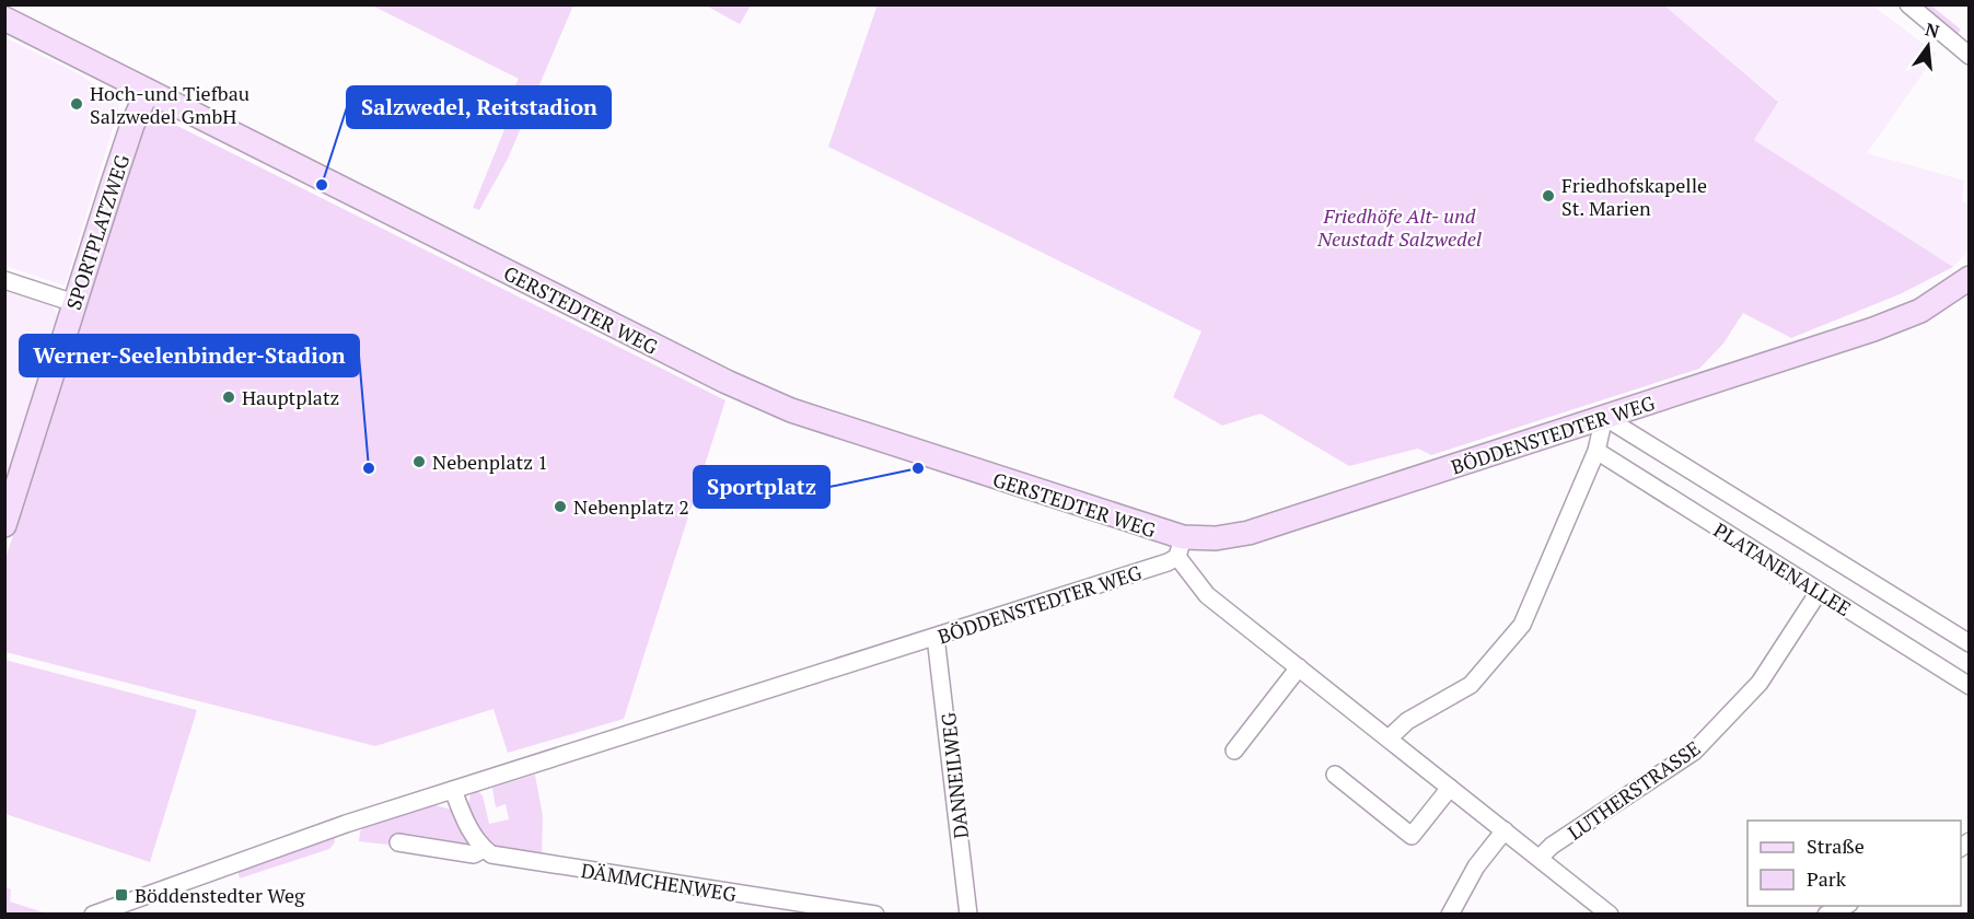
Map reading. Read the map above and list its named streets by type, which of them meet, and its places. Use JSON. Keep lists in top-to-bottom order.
{
  "streets": {
    "street": [
      "SPORTPLATZWEG",
      "GERSTEDTER WEG",
      "BÖDDENSTEDTER WEG",
      "PLATANENALLEE",
      "DANNEILWEG",
      "LUTHERSTRASSE",
      "DÄMMCHENWEG"
    ]
  },
  "crossings": [
    ["SPORTPLATZWEG", "GERSTEDTER WEG"],
    ["GERSTEDTER WEG", "BÖDDENSTEDTER WEG"],
    ["BÖDDENSTEDTER WEG", "PLATANENALLEE"],
    ["BÖDDENSTEDTER WEG", "DANNEILWEG"],
    ["PLATANENALLEE", "LUTHERSTRASSE"]
  ],
  "parks": ["Friedhöfe Alt- und Neustadt Salzwedel"],
  "places": {
    "other": [
      "Hoch-und Tiefbau Salzwedel GmbH",
      "Salzwedel, Reitstadion",
      "Friedhofskapelle St. Marien",
      "Hauptplatz",
      "Nebenplatz 1",
      "Werner-Seelenbinder-Stadion",
      "Sportplatz",
      "Nebenplatz 2"
    ],
    "transit": ["Böddenstedter Weg"]
  },
  "legend": ["Straße", "Park"],
  "north": "top"
}
